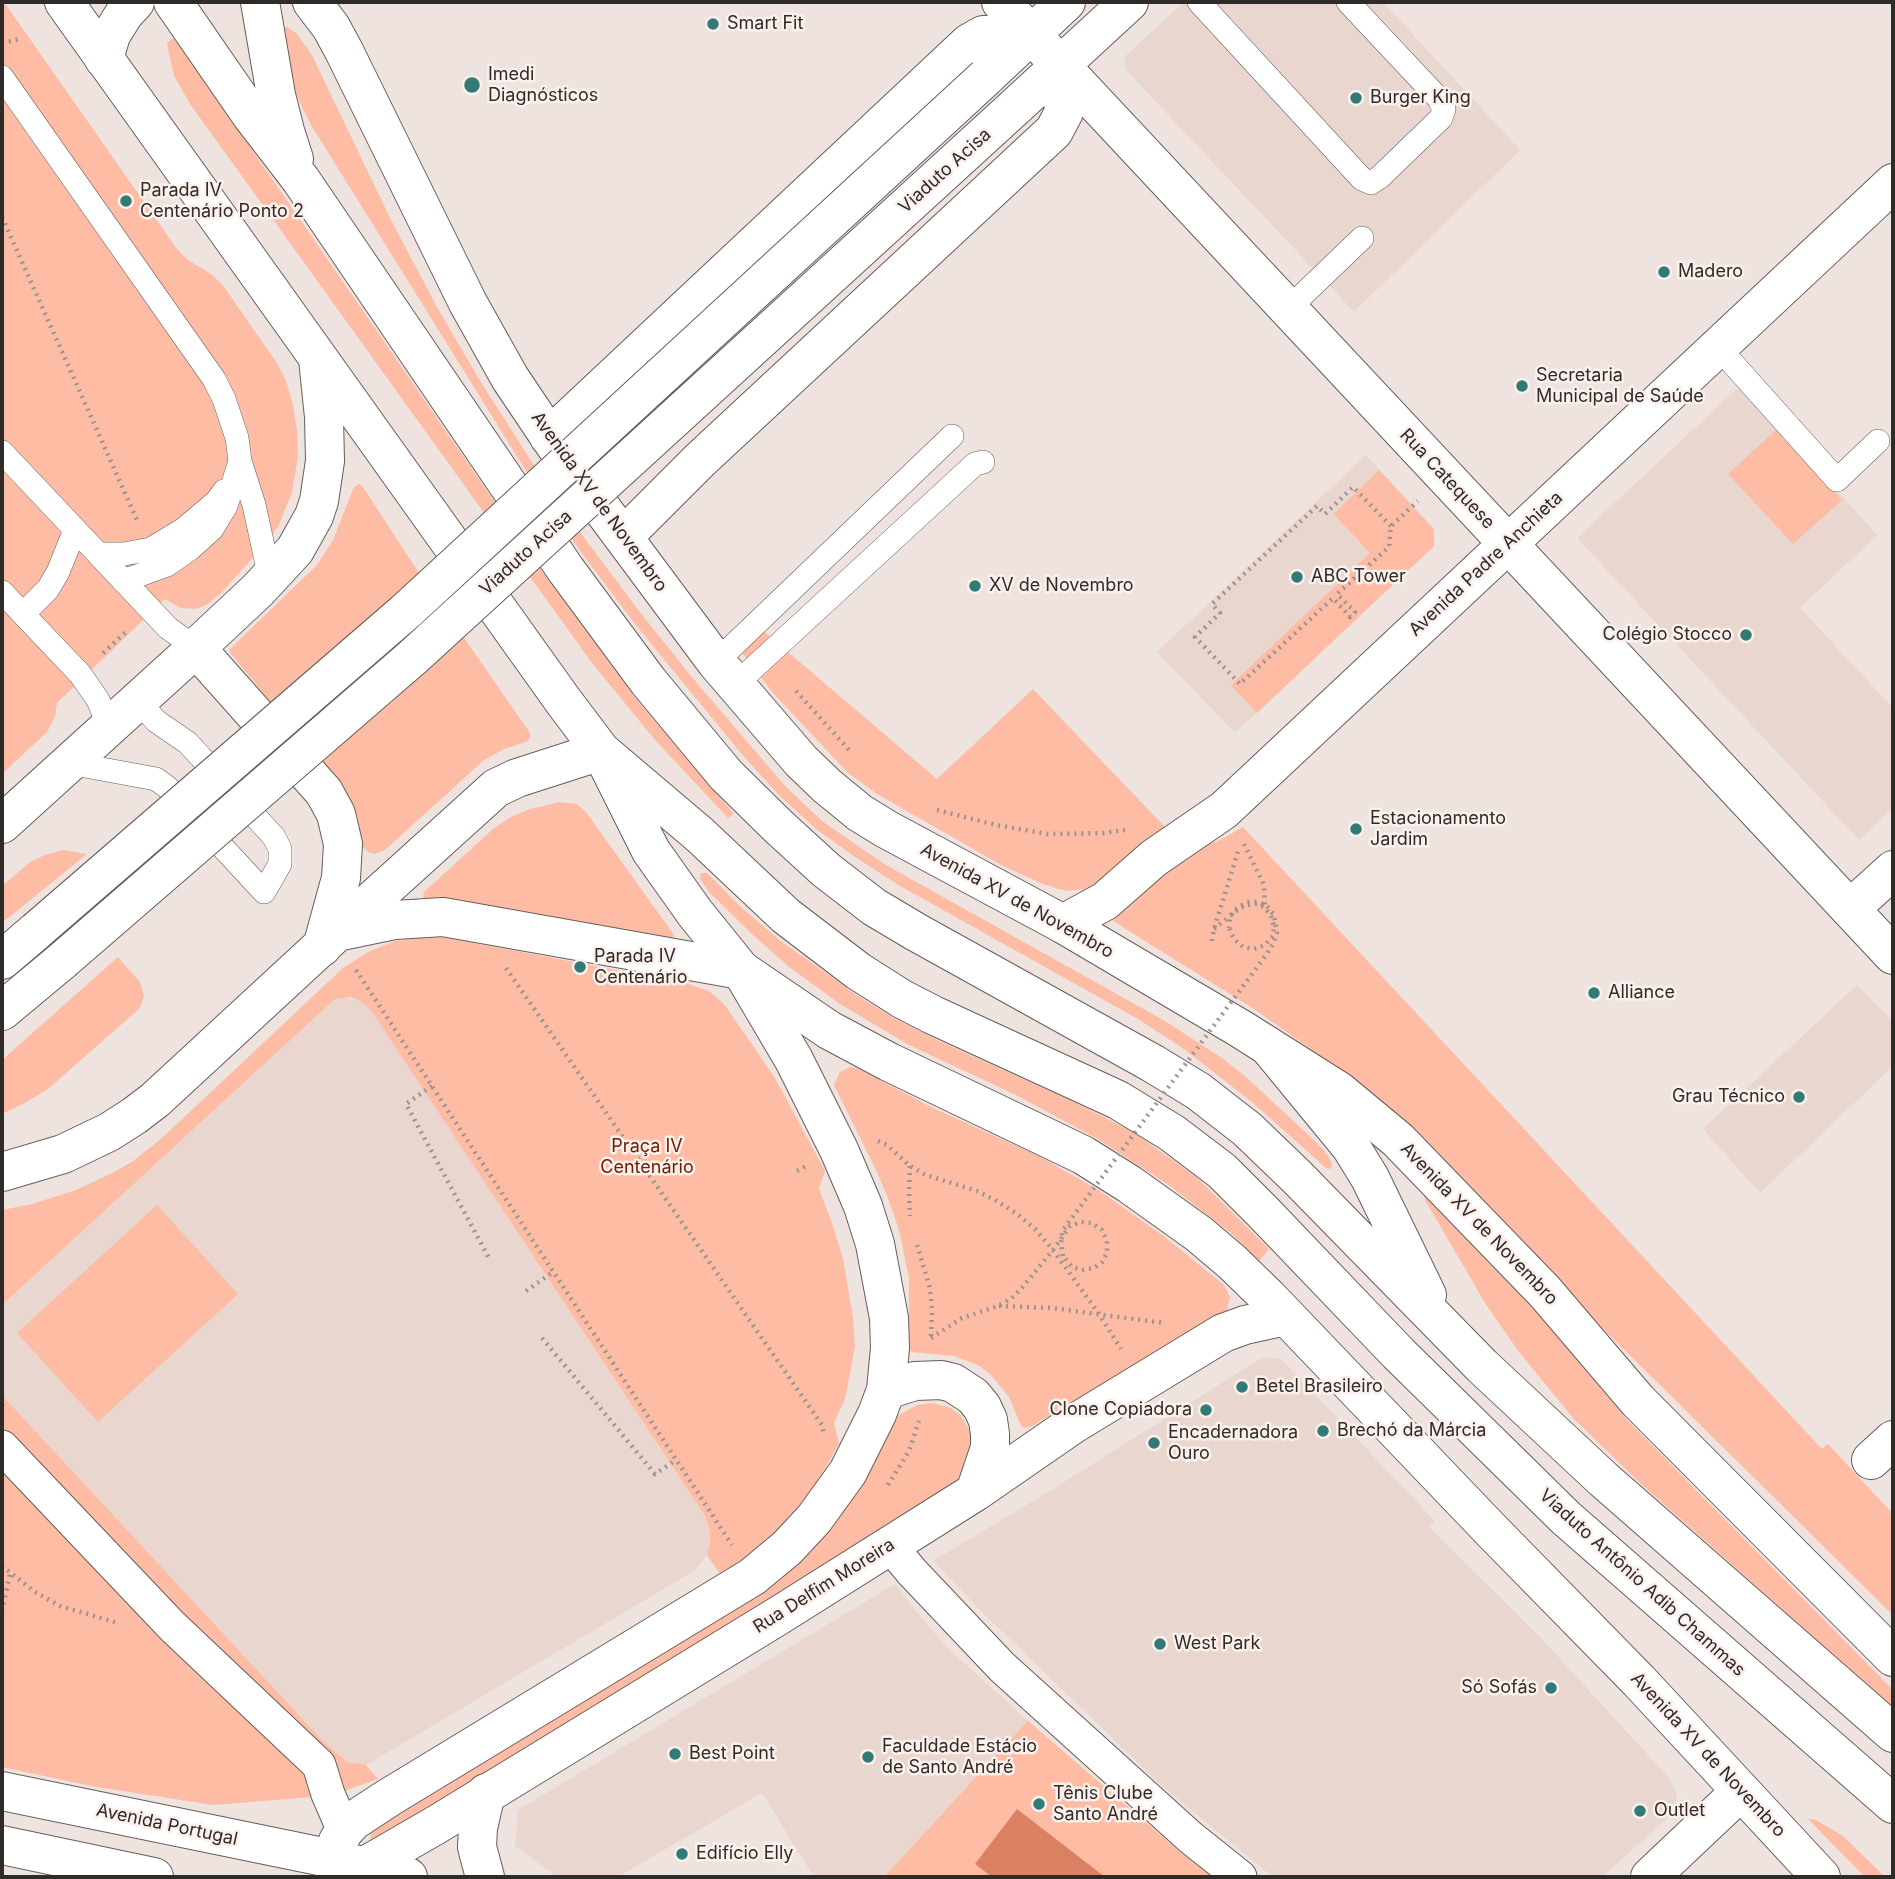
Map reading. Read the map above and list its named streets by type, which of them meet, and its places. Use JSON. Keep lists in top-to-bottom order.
{
  "streets": {
    "main road": [
      "Viaduto Acisa",
      "Rua Catequese",
      "Avenida XV de Novembro",
      "Avenida Padre Anchieta",
      "Viaduto Antônio Adib Chammas",
      "Rua Delfim Moreira",
      "Avenida Portugal"
    ]
  },
  "crossings": [
    ["Viaduto Acisa", "Rua Catequese"],
    ["Rua Catequese", "Avenida Padre Anchieta"],
    ["Avenida XV de Novembro", "Avenida Padre Anchieta"],
    ["Avenida XV de Novembro", "Rua Delfim Moreira"],
    ["Rua Delfim Moreira", "Avenida Portugal"]
  ],
  "parks": ["Praça IV Centenário"],
  "places": [
    "Smart Fit",
    "Imedi Diagnósticos",
    "Burger King",
    "Parada IV Centenário Ponto 2",
    "Madero",
    "Secretaria Municipal de Saúde",
    "ABC Tower",
    "XV de Novembro",
    "Colégio Stocco",
    "Estacionamento Jardim",
    "Parada IV Centenário",
    "Alliance",
    "Grau Técnico",
    "Betel Brasileiro",
    "Clone Copiadora",
    "Brechó da Márcia",
    "Encadernadora Ouro",
    "West Park",
    "Só Sofás",
    "Best Point",
    "Faculdade Estácio de Santo André",
    "Tênis Clube Santo André",
    "Outlet",
    "Edifício Elly"
  ]
}
